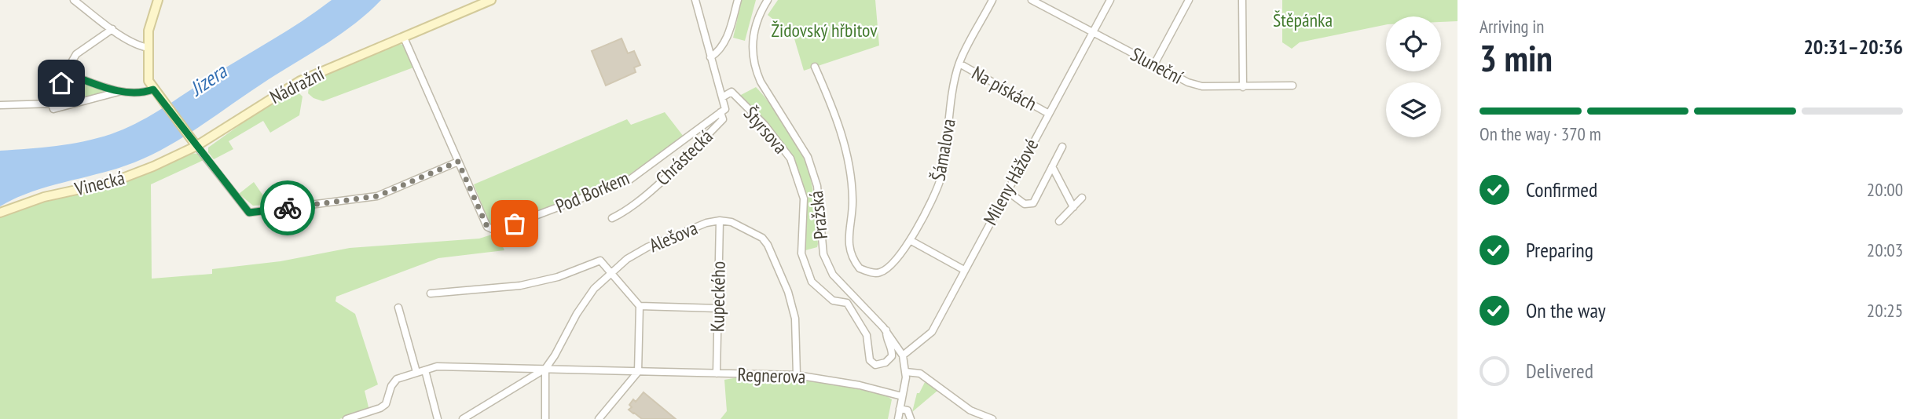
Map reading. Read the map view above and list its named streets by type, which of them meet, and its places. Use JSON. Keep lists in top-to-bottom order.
{
  "streets": {
    "street": [
      "Sluneční",
      "Nádražní",
      "Na pískách",
      "Štyrsova",
      "Šámalova",
      "Chrástecká",
      "Mileny Hážové",
      "Vinecká",
      "Pod Borkem",
      "Pražská",
      "Alešova",
      "Kupeckého",
      "Regnerova"
    ]
  },
  "crossings": [
    ["Sluneční", "Mileny Hážové"],
    ["Nádražní", "Vinecká"],
    ["Na pískách", "Šámalova"],
    ["Na pískách", "Mileny Hážové"],
    ["Štyrsova", "Chrástecká"],
    ["Štyrsova", "Pod Borkem"],
    ["Štyrsova", "Pražská"],
    ["Chrástecká", "Pod Borkem"],
    ["Mileny Hážové", "Pražská"],
    ["Pražská", "Regnerova"],
    ["Alešova", "Kupeckého"],
    ["Alešova", "Regnerova"],
    ["Kupeckého", "Regnerova"]
  ],
  "water": ["Jizera"],
  "parks": ["Štěpánka", "Židovský hřbitov"],
  "page": {
    "heading": ["3 min", "Arriving in", "20:31–20:36"],
    "bar": "On the way · 370 m",
    "list": [
      ["Confirmed", "20:00"],
      ["Preparing", "20:03"],
      ["On the way", "20:25"],
      "Delivered"
    ]
  }
}
